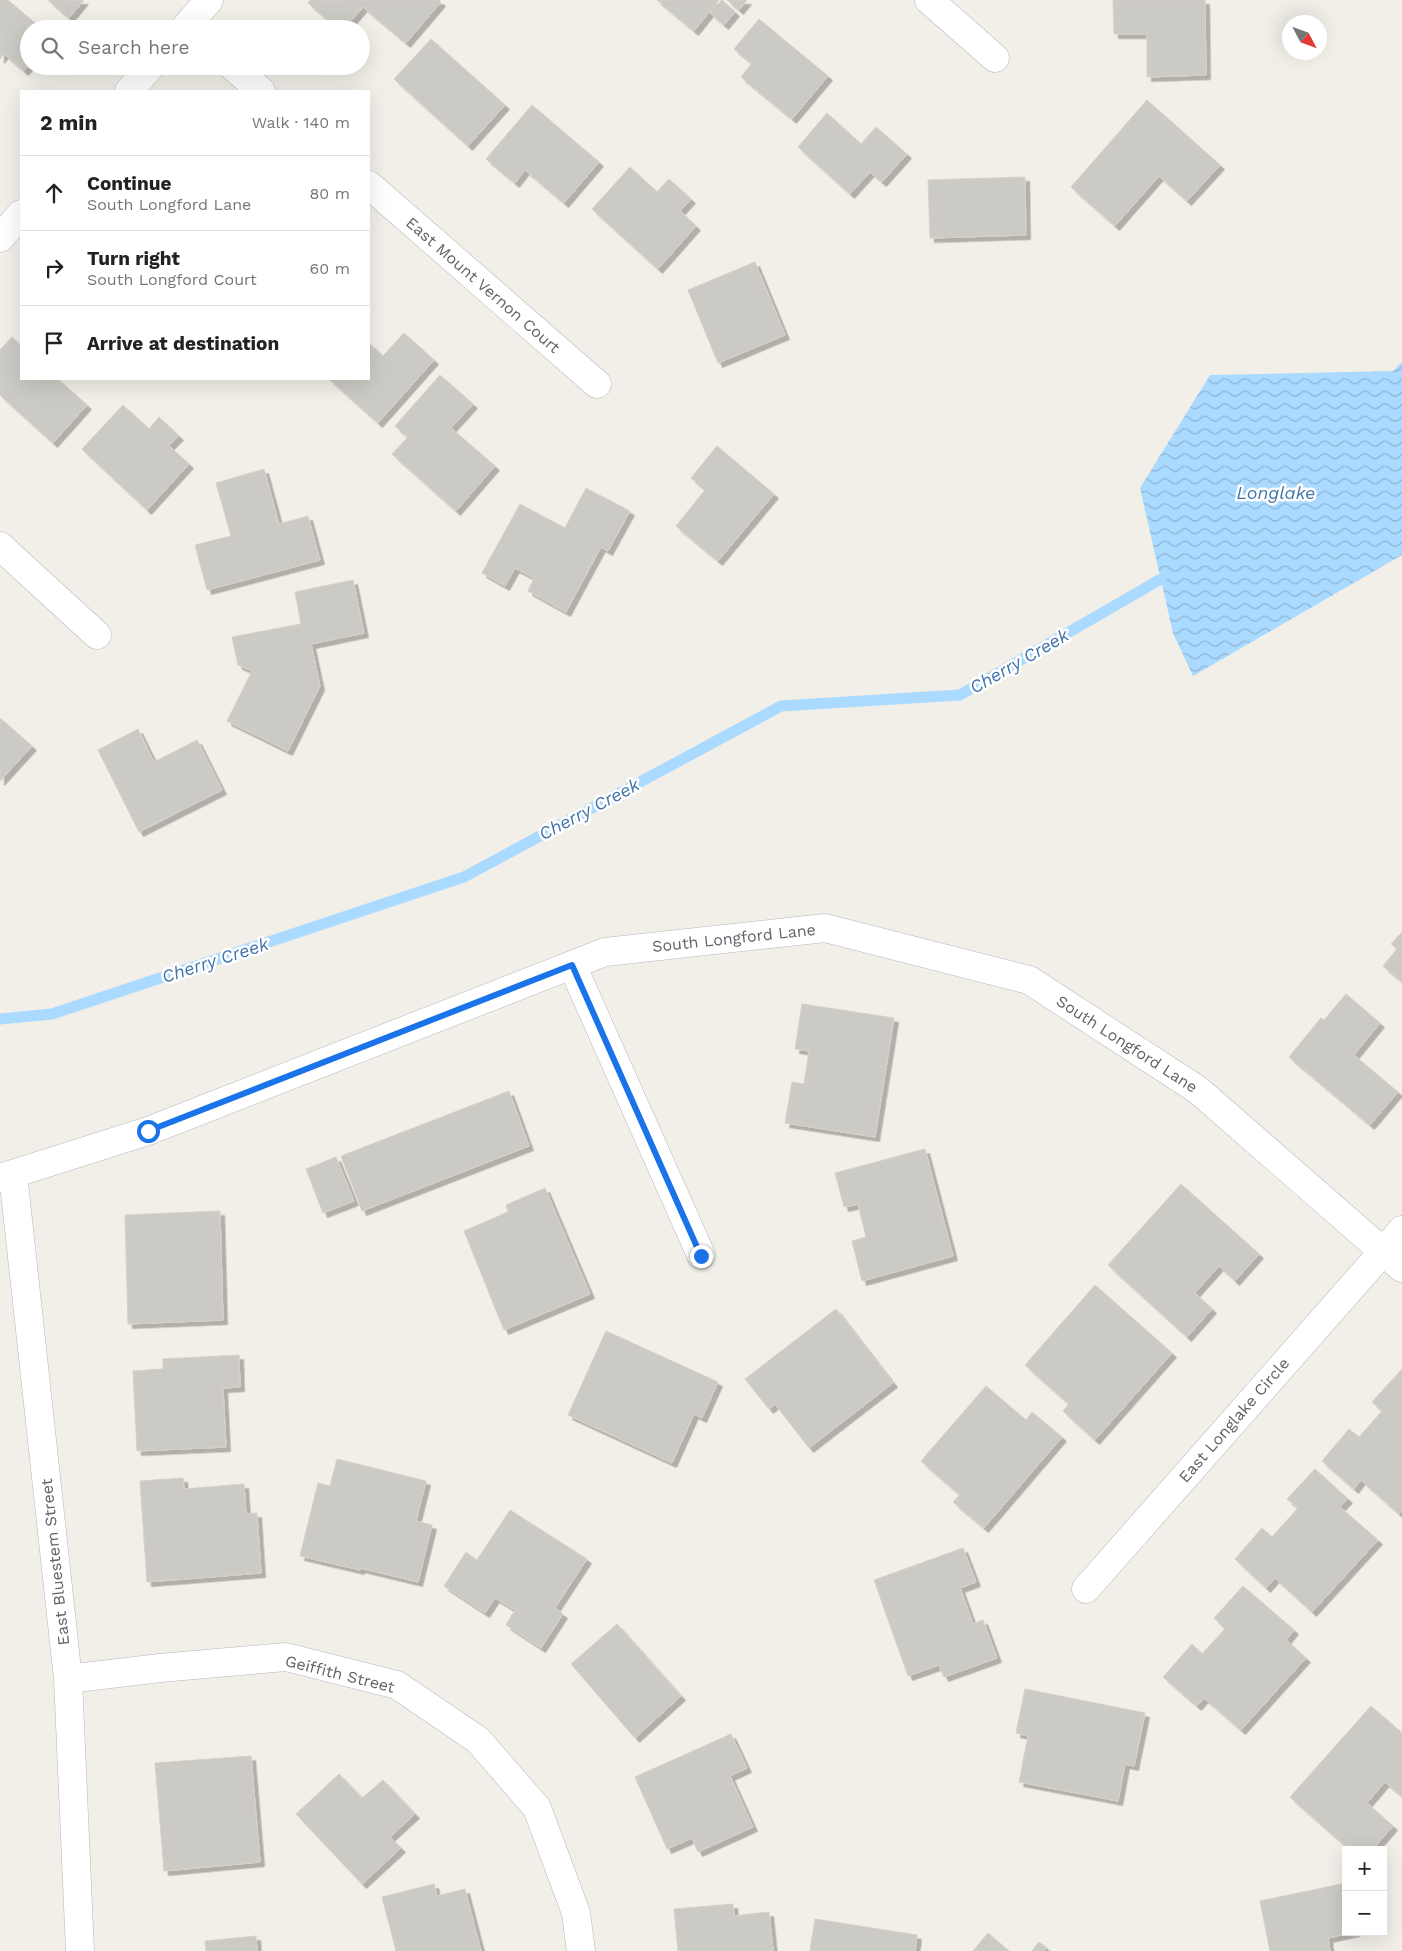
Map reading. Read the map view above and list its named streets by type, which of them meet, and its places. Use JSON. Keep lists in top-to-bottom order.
{
  "streets": {
    "street": [
      "East Mount Vernon Court",
      "South Longford Lane",
      "East Longlake Circle",
      "East Bluestem Street",
      "Geiffith Street"
    ]
  },
  "crossings": [
    ["South Longford Lane", "East Longlake Circle"],
    ["South Longford Lane", "East Bluestem Street"],
    ["East Bluestem Street", "Geiffith Street"]
  ],
  "water": ["Longlake", "Cherry Creek"],
  "north": "bottom right",
  "page": {
    "search": "Search here",
    "heading": ["2 min", "Walk · 140 m"],
    "list": [
      ["Continue", "South Longford Lane", "80 m"],
      ["Turn right", "South Longford Court", "60 m"],
      "Arrive at destination"
    ],
    "map_buttons": ["+", "−"]
  }
}
